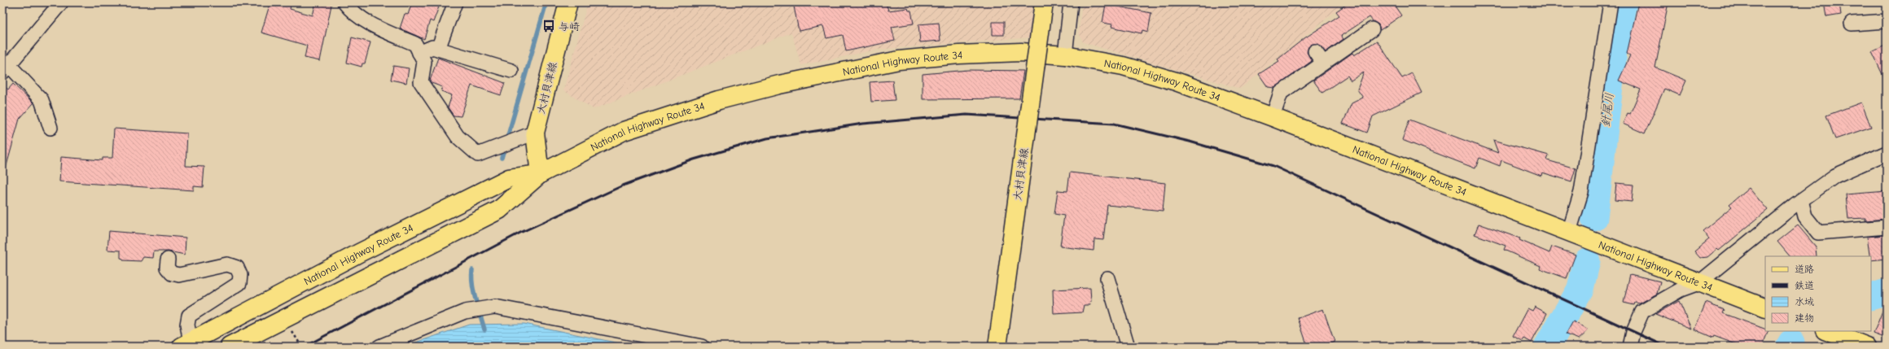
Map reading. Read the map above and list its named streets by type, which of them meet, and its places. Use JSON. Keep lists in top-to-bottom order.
{
  "streets": {
    "main road": ["National Highway Route 34", "大村貝津線"]
  },
  "crossings": [
    ["National Highway Route 34", "大村貝津線"]
  ],
  "water": ["針尾川"],
  "places": {
    "bus stop": ["与崎"]
  },
  "legend": [
    "道路",
    "鉄道",
    "水域",
    "建物"
  ]
}
